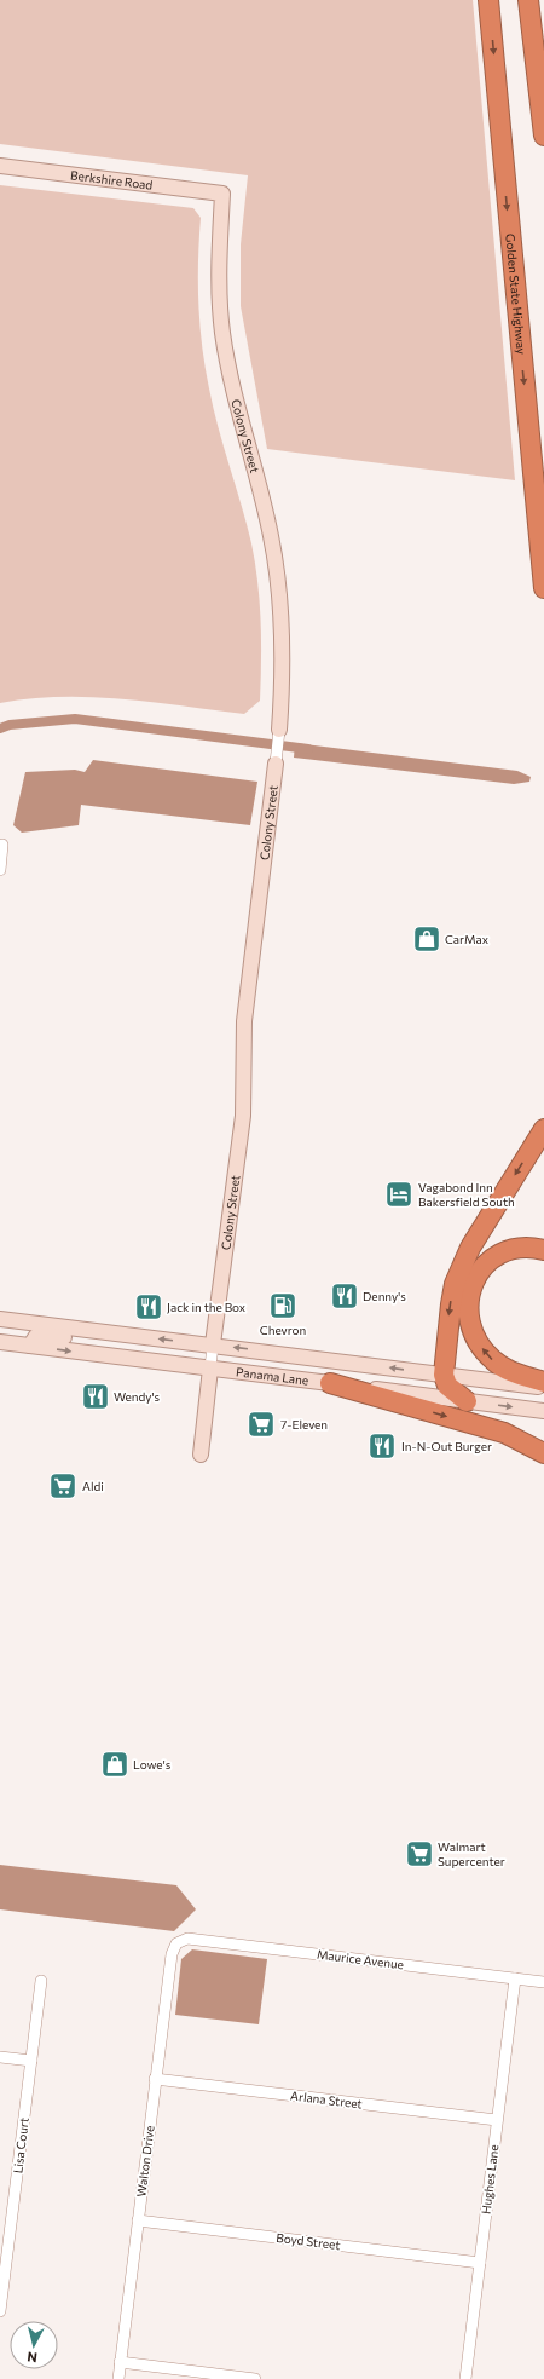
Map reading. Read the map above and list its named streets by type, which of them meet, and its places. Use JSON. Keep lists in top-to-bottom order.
{
  "streets": {
    "highway": ["Golden State Highway"],
    "street": [
      "Berkshire Road",
      "Colony Street",
      "Panama Lane",
      "Maurice Avenue",
      "Arlana Street",
      "Lisa Court",
      "Walton Drive",
      "Hughes Lane",
      "Boyd Street"
    ]
  },
  "crossings": [
    ["Berkshire Road", "Colony Street"],
    ["Colony Street", "Panama Lane"],
    ["Maurice Avenue", "Walton Drive"],
    ["Maurice Avenue", "Hughes Lane"],
    ["Arlana Street", "Walton Drive"],
    ["Arlana Street", "Hughes Lane"],
    ["Walton Drive", "Boyd Street"],
    ["Hughes Lane", "Boyd Street"]
  ],
  "one_way": ["Golden State Highway"],
  "places": {
    "shop": ["CarMax", "Lowe's"],
    "hotel": ["Vagabond Inn Bakersfield South"],
    "restaurant": [
      "Denny's",
      "Jack in the Box",
      "Wendy's",
      "In-N-Out Burger"
    ],
    "fuel station": ["Chevron"],
    "supermarket": ["7-Eleven", "Aldi", "Walmart Supercenter"]
  },
  "north": "bottom"
}
